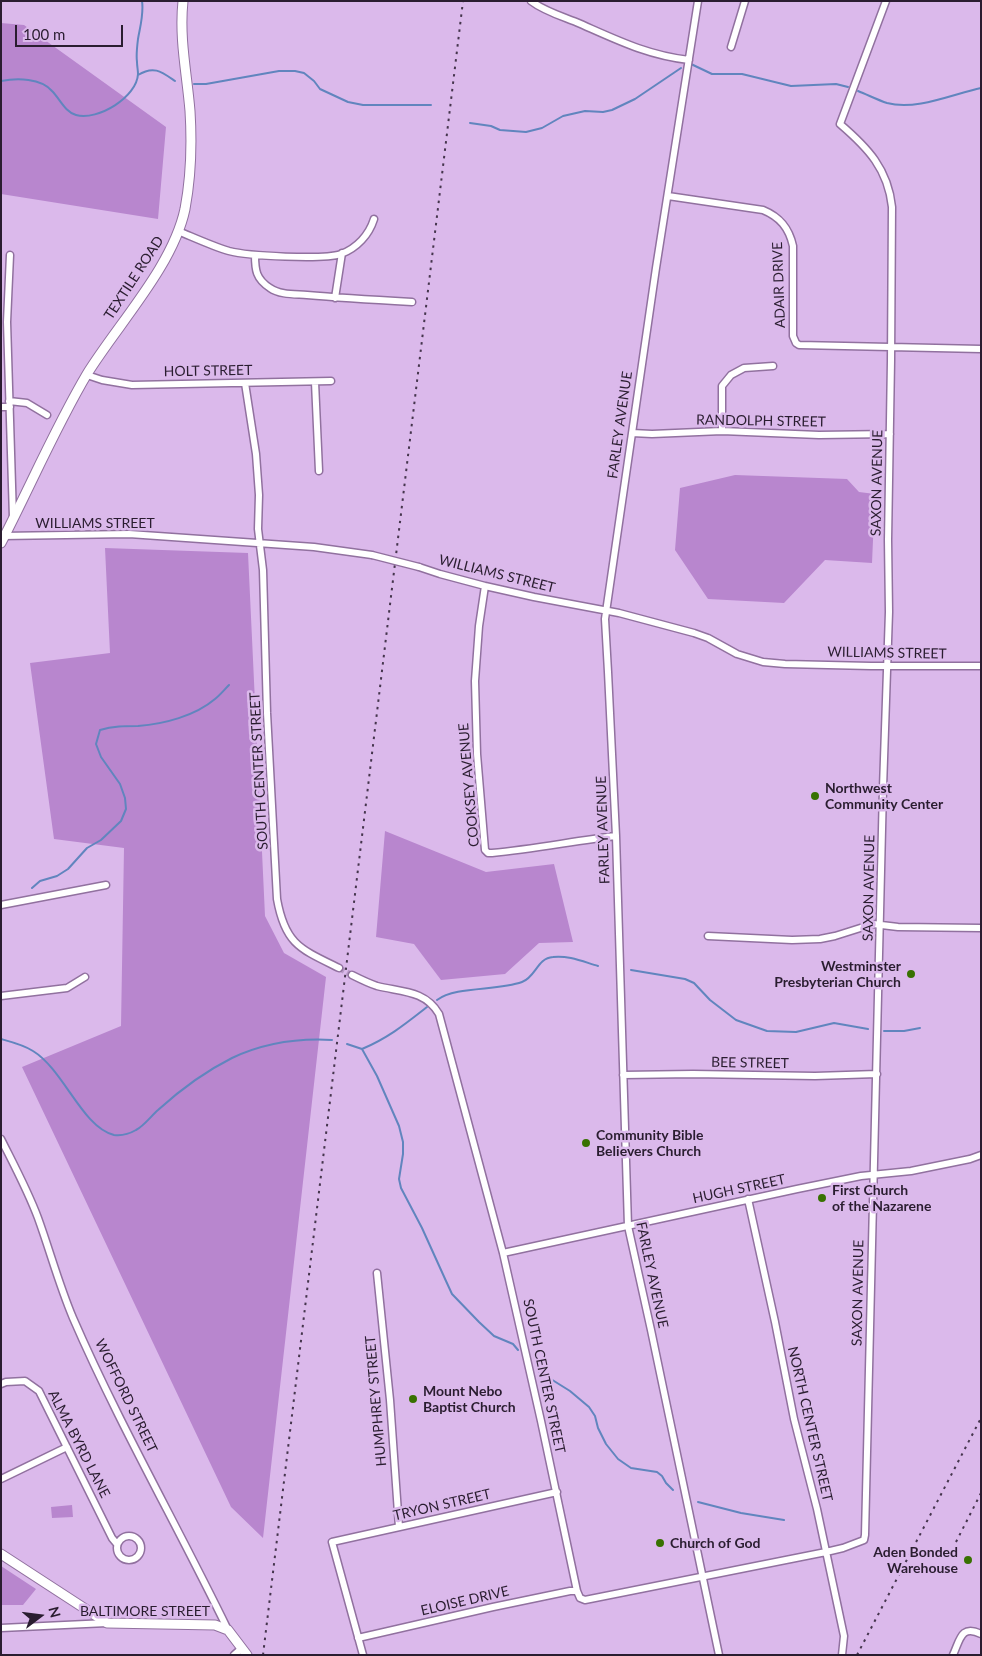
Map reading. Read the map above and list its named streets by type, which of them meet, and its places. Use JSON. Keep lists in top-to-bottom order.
{
  "streets": {
    "street": [
      "TEXTILE ROAD",
      "ADAIR DRIVE",
      "HOLT STREET",
      "RANDOLPH STREET",
      "FARLEY AVENUE",
      "SAXON AVENUE",
      "WILLIAMS STREET",
      "SOUTH CENTER STREET",
      "COOKSEY AVENUE",
      "BEE STREET",
      "HUGH STREET",
      "WOFFORD STREET",
      "HUMPHREY STREET",
      "NORTH CENTER STREET",
      "ALMA BYRD LANE",
      "TRYON STREET",
      "ELOISE DRIVE",
      "BALTIMORE STREET"
    ]
  },
  "crossings": [
    ["TEXTILE ROAD", "HOLT STREET"],
    ["TEXTILE ROAD", "WILLIAMS STREET"],
    ["ADAIR DRIVE", "FARLEY AVENUE"],
    ["ADAIR DRIVE", "SAXON AVENUE"],
    ["HOLT STREET", "SOUTH CENTER STREET"],
    ["RANDOLPH STREET", "FARLEY AVENUE"],
    ["RANDOLPH STREET", "SAXON AVENUE"],
    ["FARLEY AVENUE", "WILLIAMS STREET"],
    ["FARLEY AVENUE", "COOKSEY AVENUE"],
    ["FARLEY AVENUE", "BEE STREET"],
    ["FARLEY AVENUE", "HUGH STREET"],
    ["SAXON AVENUE", "WILLIAMS STREET"],
    ["SAXON AVENUE", "BEE STREET"],
    ["SAXON AVENUE", "HUGH STREET"],
    ["SAXON AVENUE", "NORTH CENTER STREET"],
    ["WILLIAMS STREET", "SOUTH CENTER STREET"],
    ["WILLIAMS STREET", "COOKSEY AVENUE"],
    ["SOUTH CENTER STREET", "HUGH STREET"],
    ["SOUTH CENTER STREET", "TRYON STREET"],
    ["SOUTH CENTER STREET", "ELOISE DRIVE"],
    ["HUGH STREET", "NORTH CENTER STREET"],
    ["WOFFORD STREET", "BALTIMORE STREET"],
    ["HUMPHREY STREET", "TRYON STREET"],
    ["TRYON STREET", "ELOISE DRIVE"]
  ],
  "places": [
    "Northwest Community Center",
    "Westminster Presbyterian Church",
    "Community Bible Believers Church",
    "First Church of the Nazarene",
    "Mount Nebo Baptist Church",
    "Church of God",
    "Aden Bonded Warehouse"
  ],
  "scale_bar": "100 m",
  "north": "right"
}
